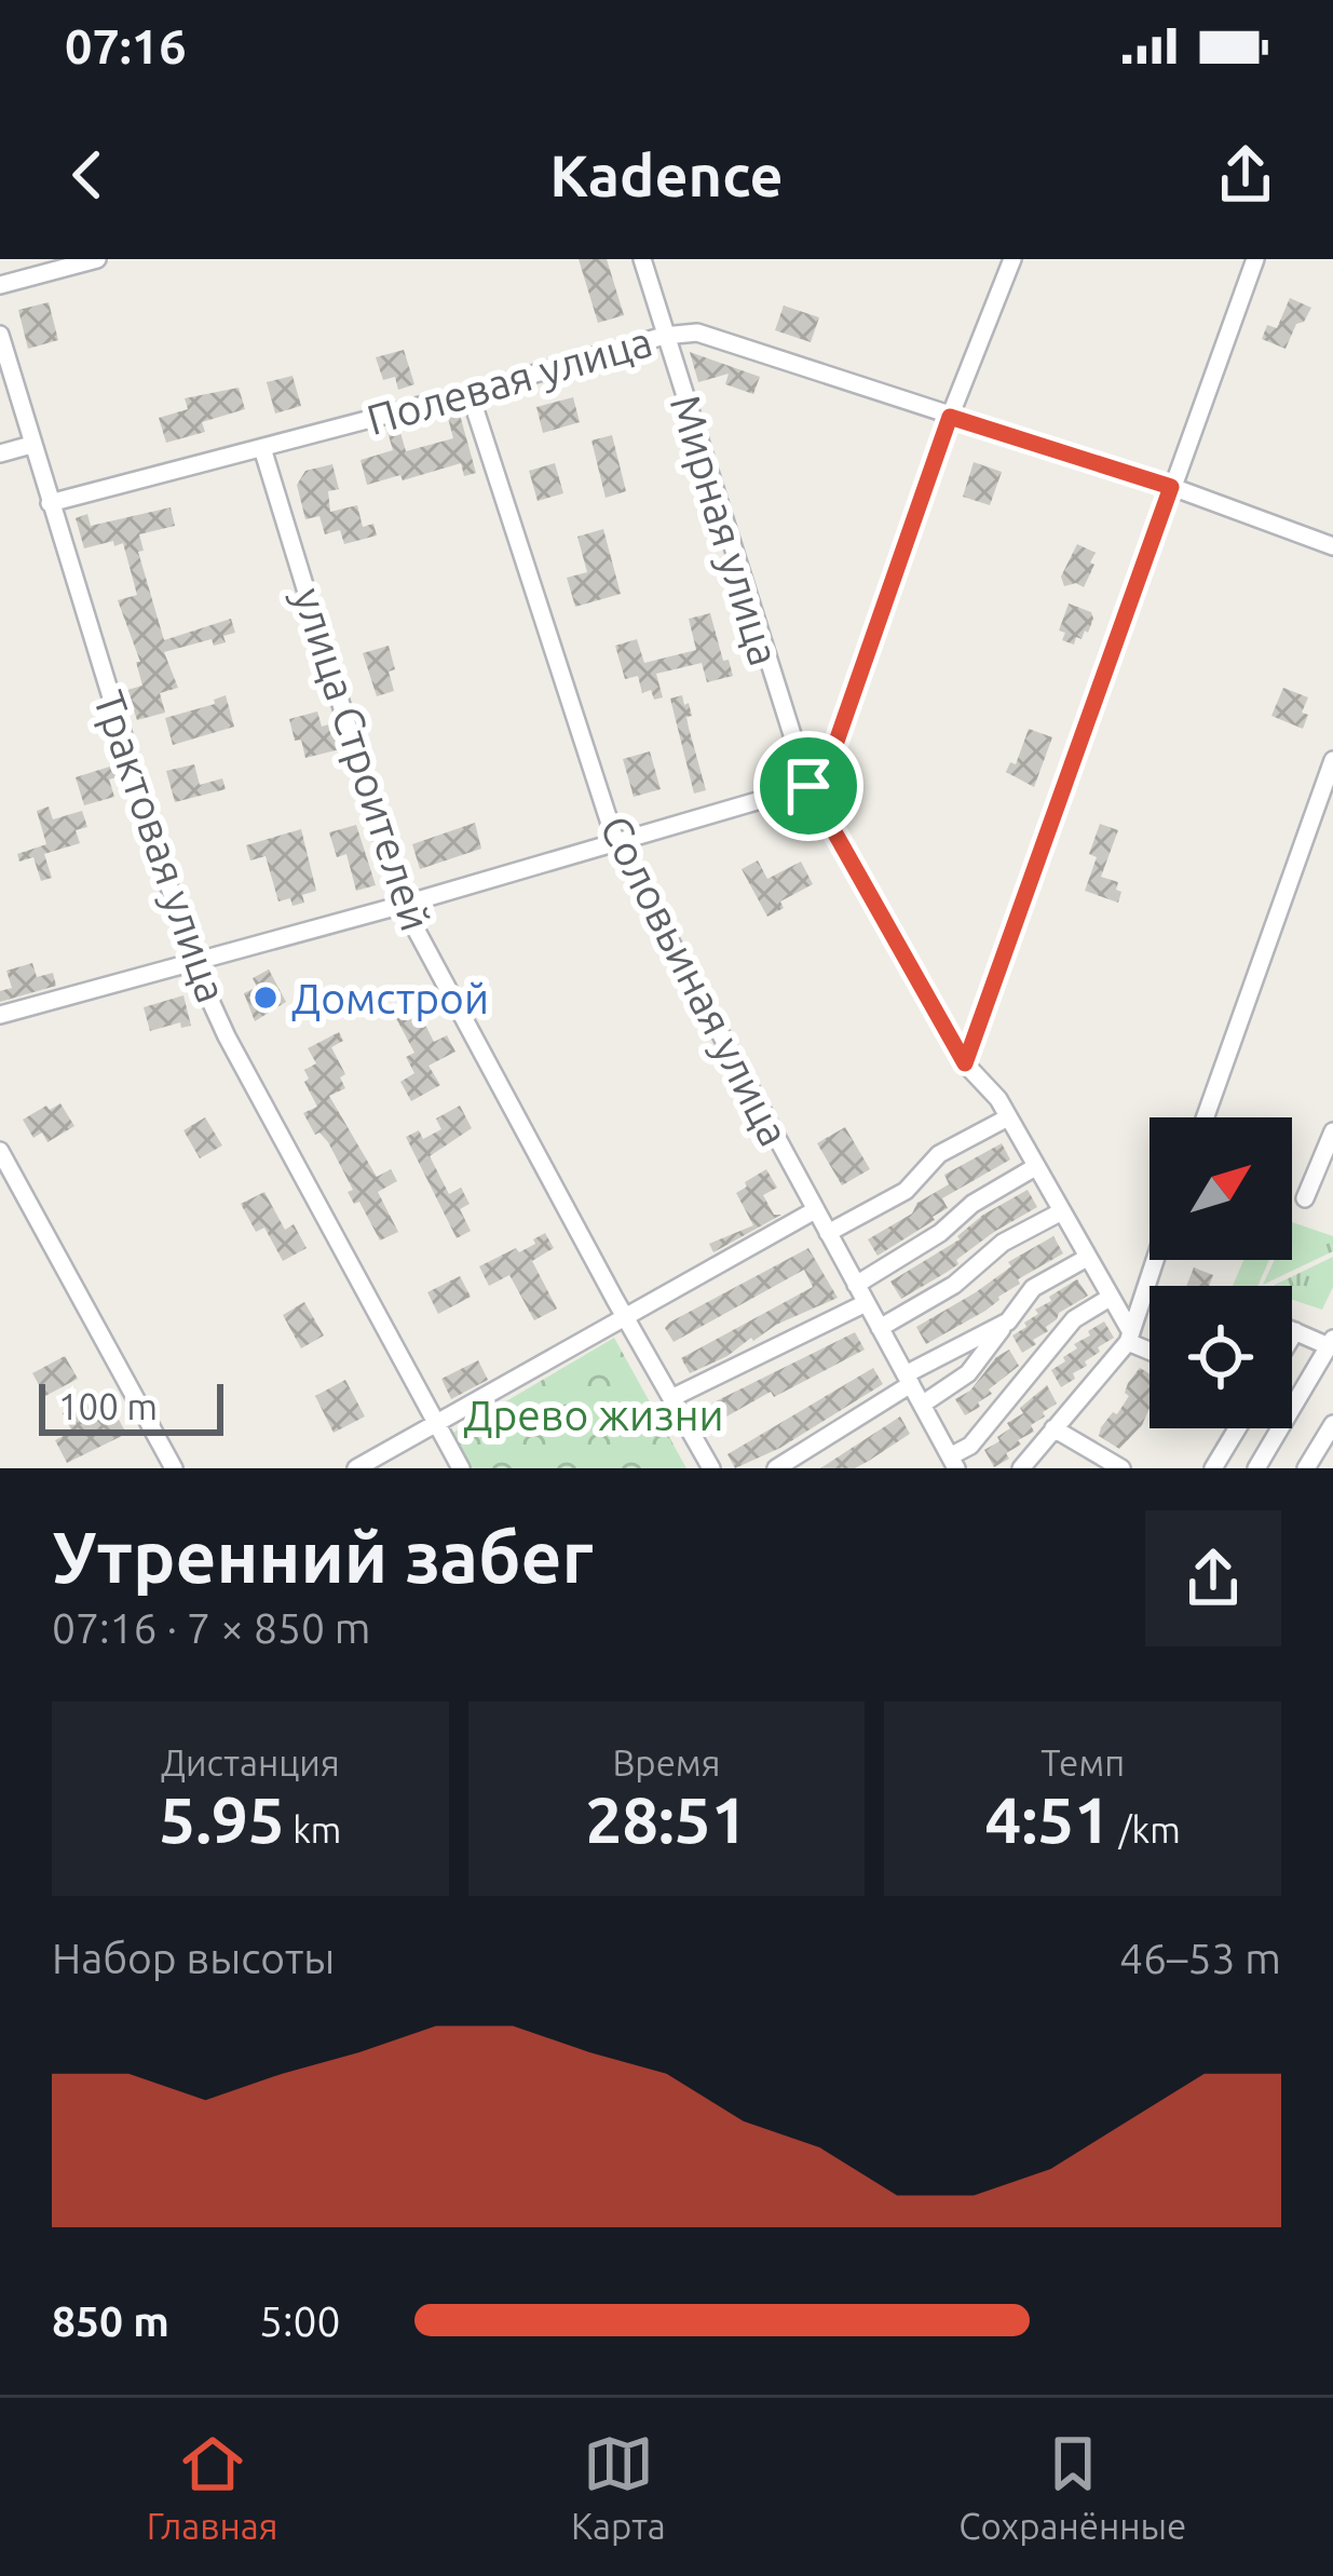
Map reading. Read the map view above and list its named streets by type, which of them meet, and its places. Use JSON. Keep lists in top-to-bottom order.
{
  "streets": {
    "street": [
      "Полевая улица",
      "Мирная улица",
      "улица Строителей",
      "Трактовая улица",
      "Соловьиная улица"
    ]
  },
  "crossings": [
    ["Полевая улица", "Мирная улица"],
    ["Полевая улица", "улица Строителей"],
    ["Полевая улица", "Трактовая улица"],
    ["Полевая улица", "Соловьиная улица"]
  ],
  "parks": ["Древо жизни"],
  "places": ["Домстрой"],
  "scale_bar": "100 m",
  "north": "top right",
  "page": {
    "status": "07:16",
    "header": "Kadence",
    "scale": "100 m",
    "heading": ["Утренний забег", "07:16 · 7 × 850 m"],
    "stats": [
      ["Дистанция", "5.95 km"],
      ["Время", "28:51"],
      ["Темп", "4:51 /km"]
    ],
    "chart": ["Набор высоты", "46–53 m"],
    "list": [
      {
        "name": "850 m",
        "note": "5:00"
      }
    ],
    "tabs": ["Главная", "Карта", "Сохранённые"]
  }
}
